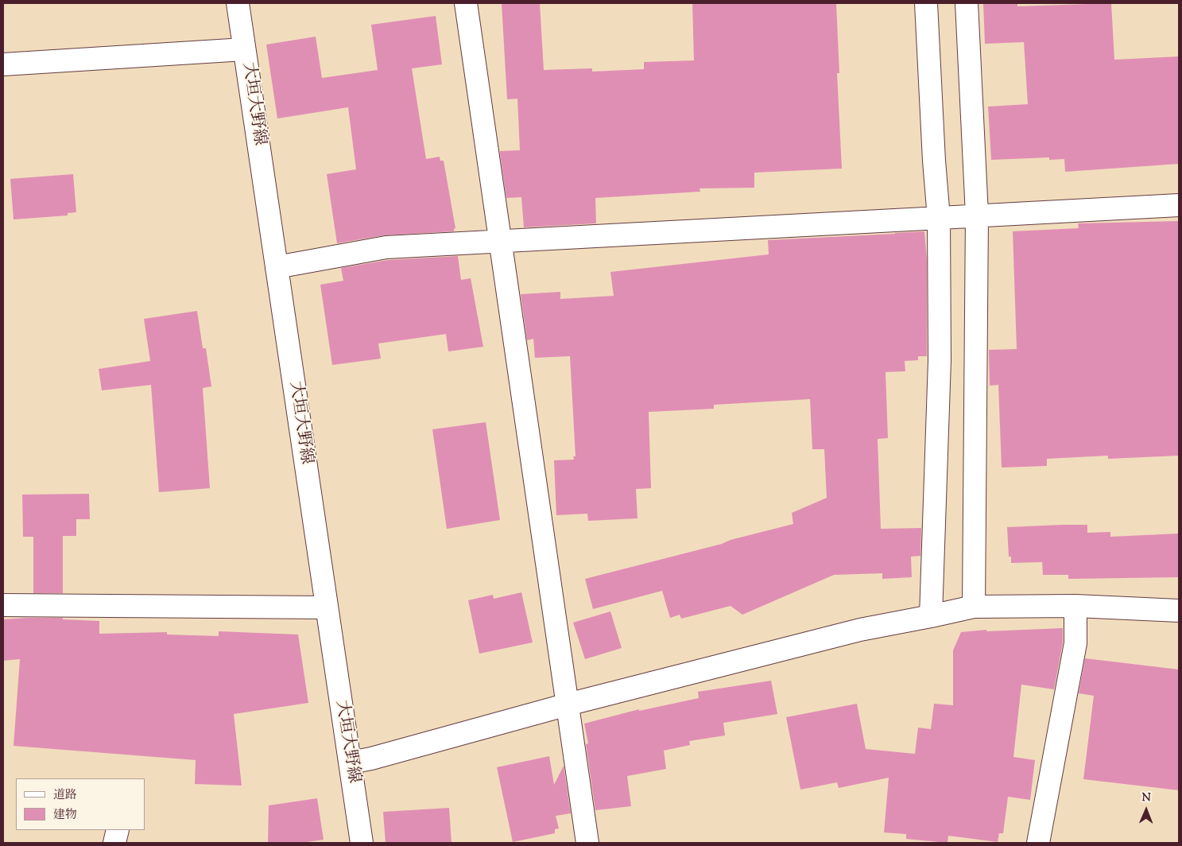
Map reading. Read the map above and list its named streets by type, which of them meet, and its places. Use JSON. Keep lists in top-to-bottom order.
{
  "streets": {
    "street": ["大垣大野線"]
  },
  "legend": ["道路", "建物"],
  "north": "top"
}
